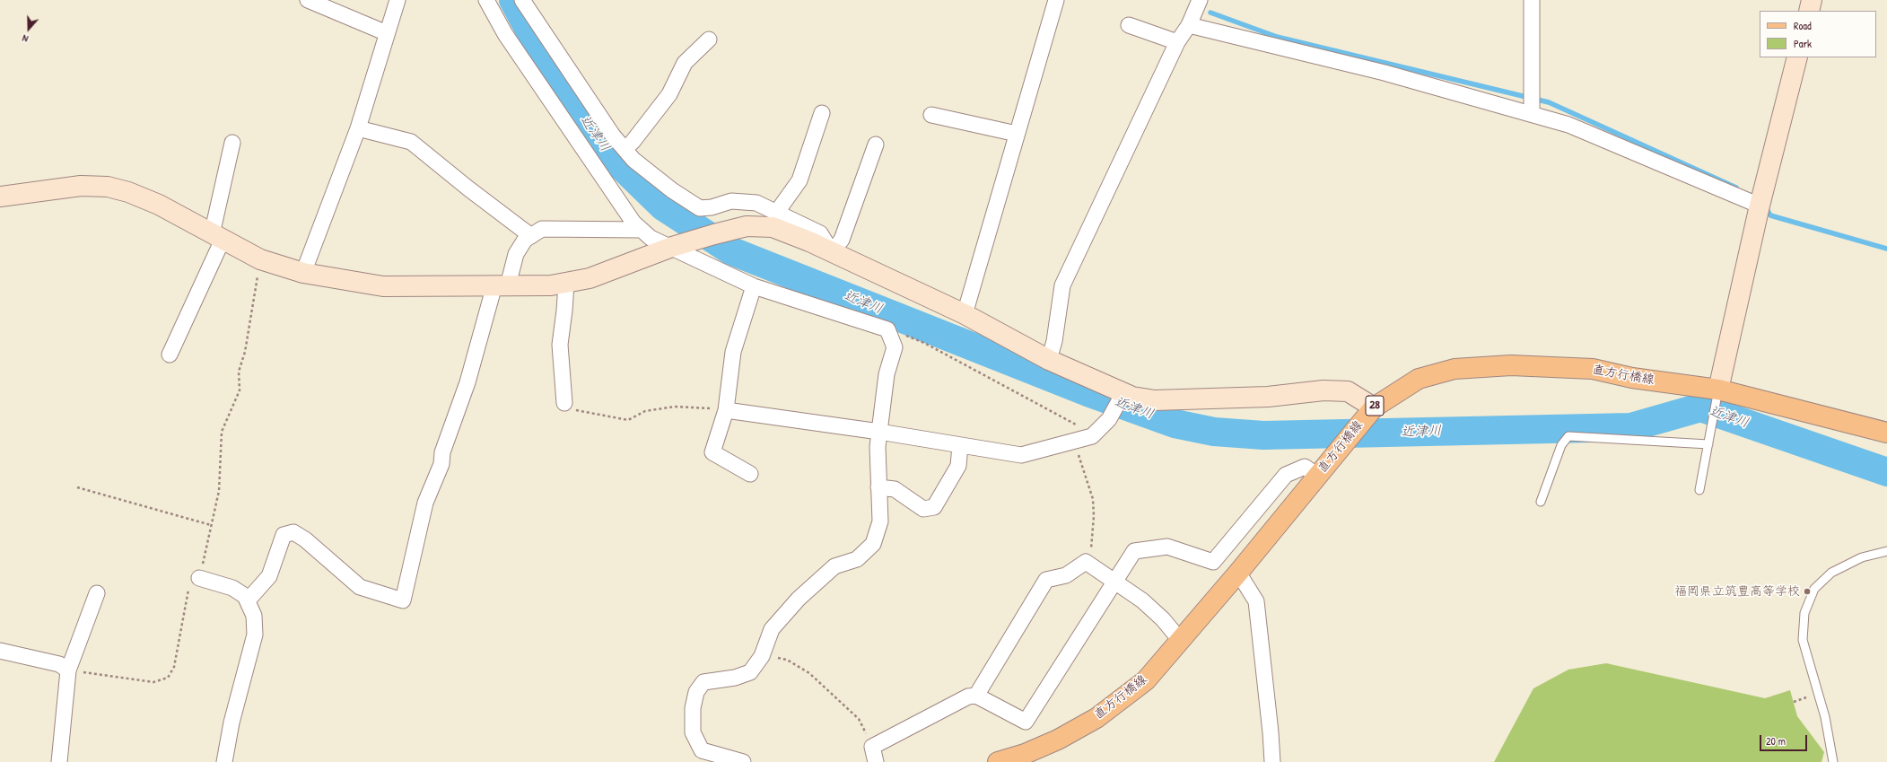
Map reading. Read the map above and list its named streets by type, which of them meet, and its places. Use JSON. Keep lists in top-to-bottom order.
{
  "streets": {
    "main road": ["直方行橋線", "28"]
  },
  "water": ["近津川"],
  "places": ["福岡県立筑豊高等学校"],
  "legend": ["Road", "Park"],
  "scale_bar": "20 m",
  "north": "bottom"
}
